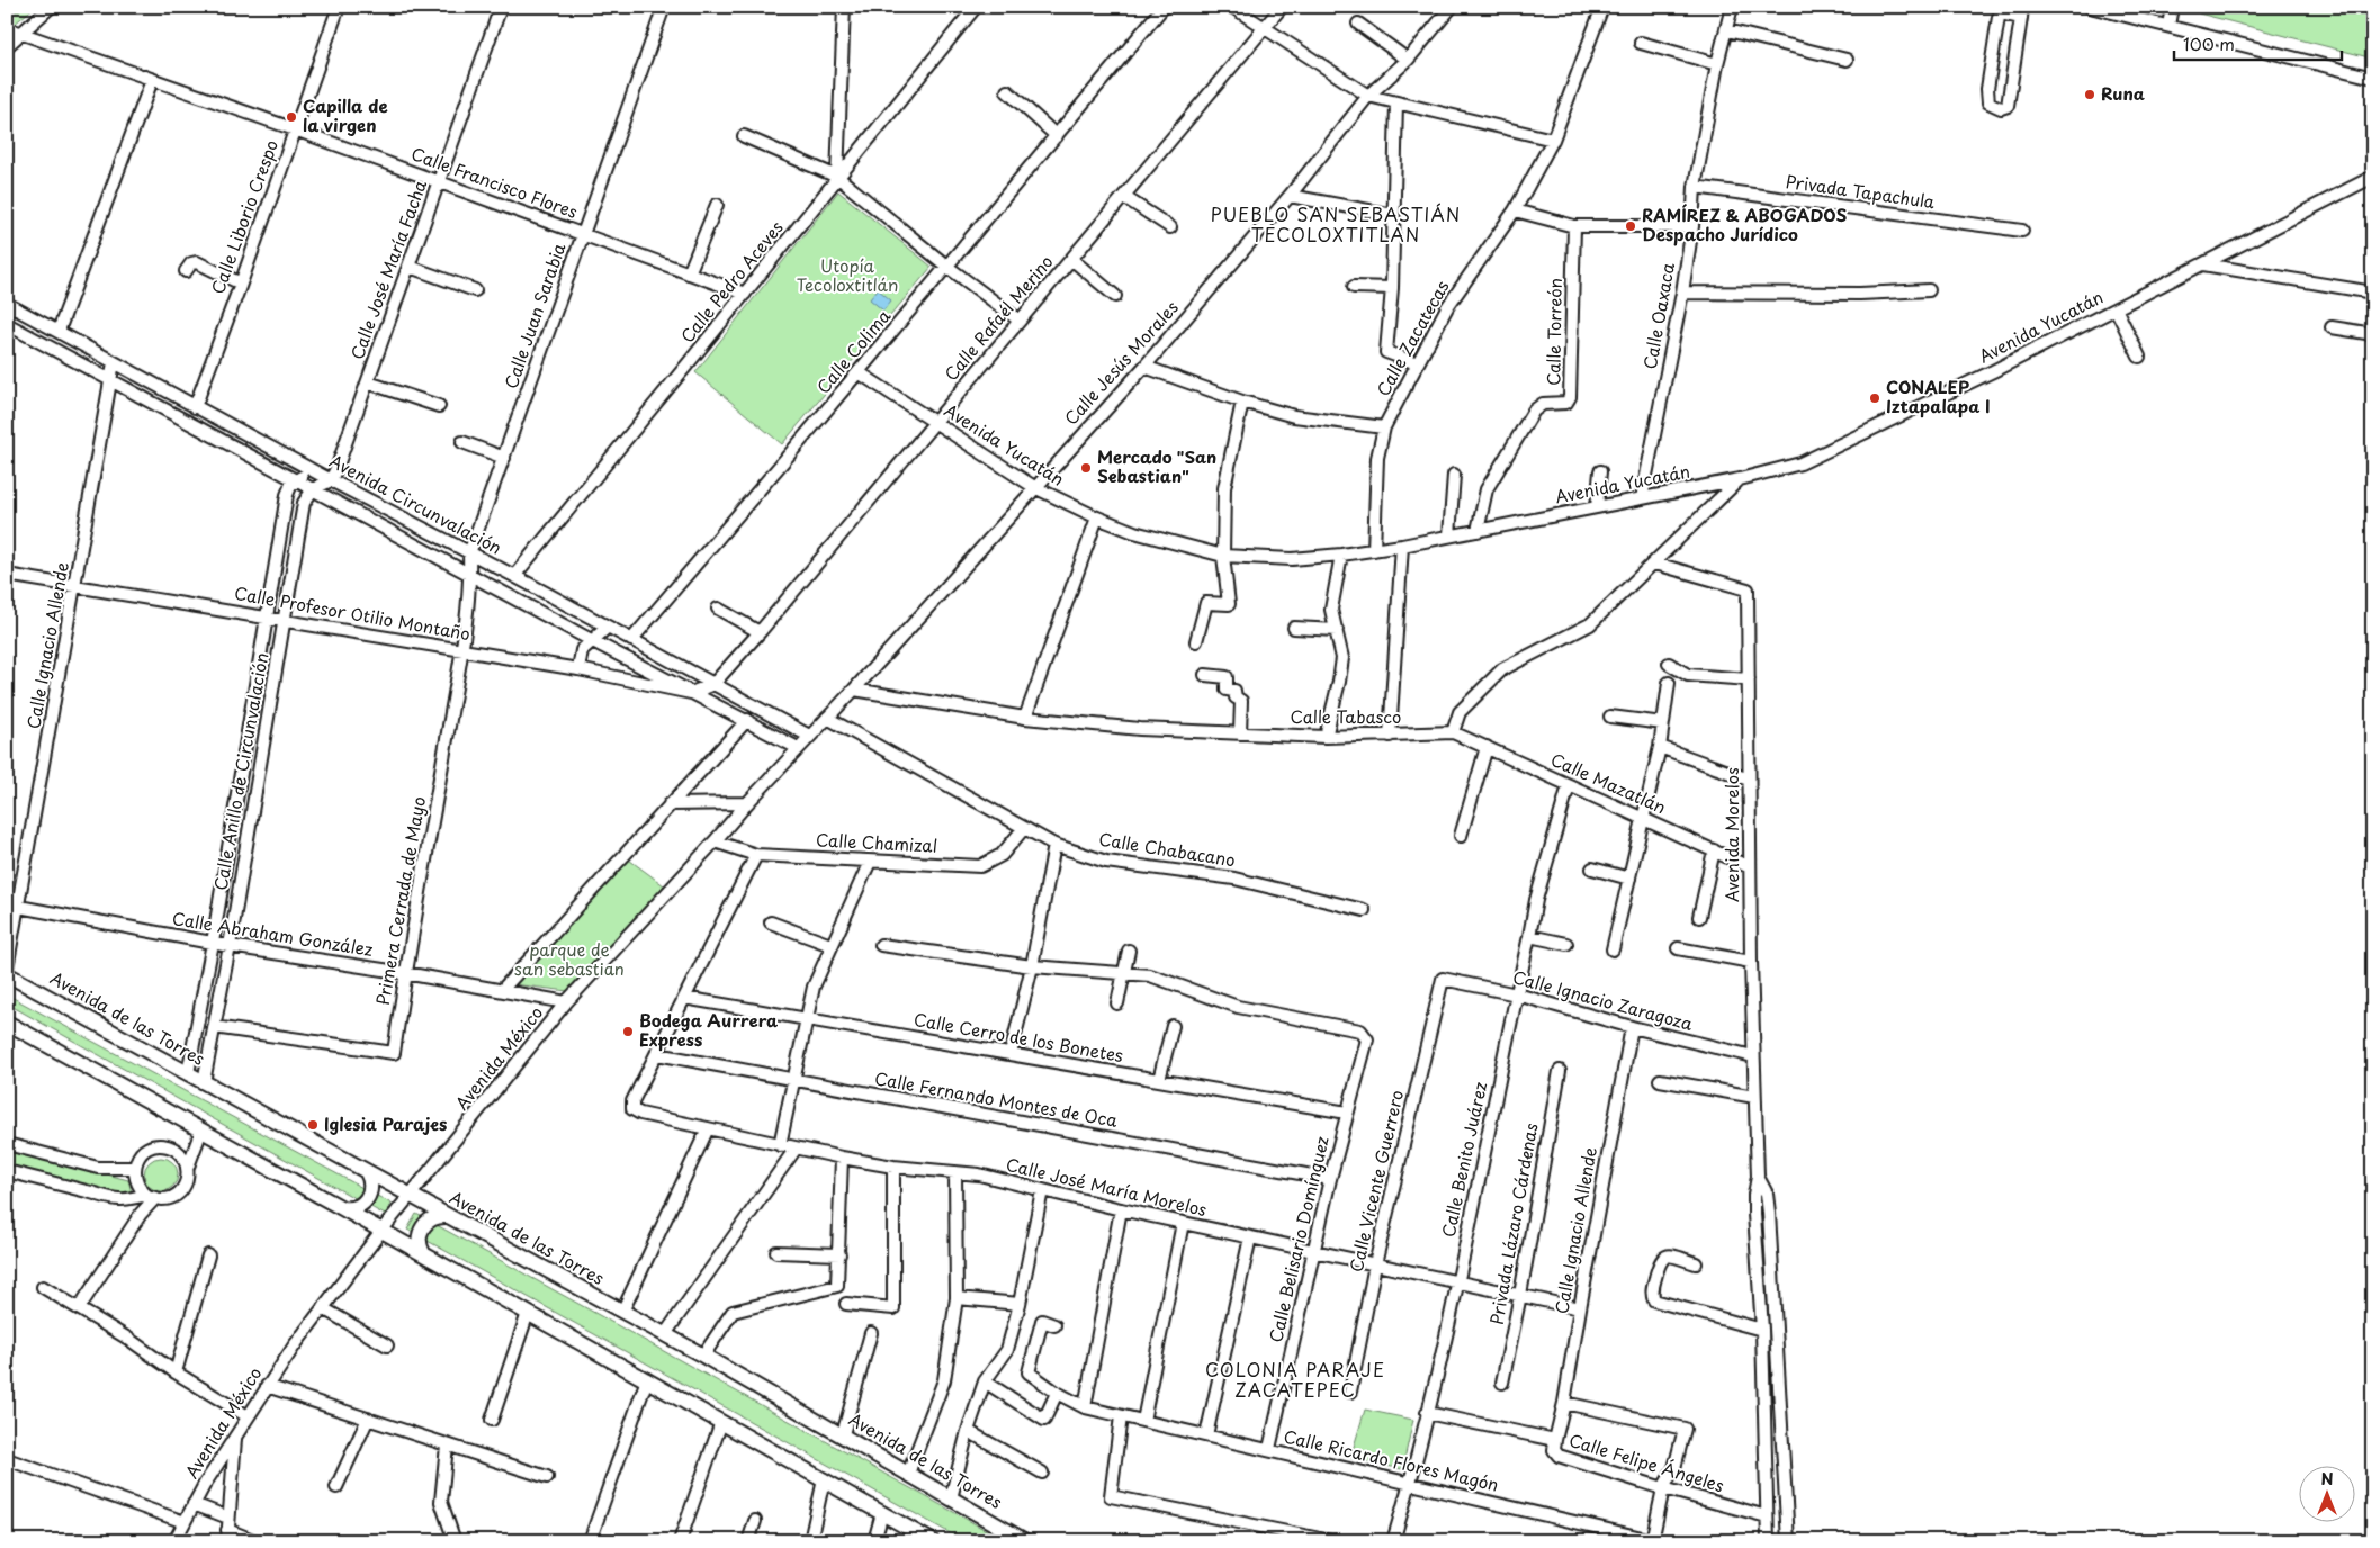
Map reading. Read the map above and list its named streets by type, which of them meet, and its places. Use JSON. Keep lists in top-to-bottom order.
{
  "streets": {
    "main road": ["Avenida de las Torres"],
    "street": [
      "Calle Francisco Flores",
      "Privada Tapachula",
      "Calle Liborio Crespo",
      "Calle José María Facha",
      "Calle Pedro Aceves",
      "Calle Juan Sarabia",
      "Calle Oaxaca",
      "Calle Rafaél Merino",
      "Avenida Yucatán",
      "Calle Torreón",
      "Calle Zacatecas",
      "Calle Colima",
      "Calle Jesús Morales",
      "Avenida Circunvalación",
      "Calle Profesor Otilio Montaño",
      "Calle Ignacio Allende",
      "Calle Tabasco",
      "Calle Anillo de Circunvalación",
      "Calle Mazatlán",
      "Avenida Morelos",
      "Calle Chamizal",
      "Calle Chabacano",
      "Primera Cerrada de Mayo",
      "Calle Abraham González",
      "Calle Ignacio Zaragoza",
      "Calle Cerro de los Bonetes",
      "Avenida México",
      "Calle Fernando Montes de Oca",
      "Calle Benito Juárez",
      "Calle Vicente Guerrero",
      "Calle José María Morelos",
      "Privada Lázaro Cárdenas",
      "Calle Belisario Domínguez",
      "Calle Ricardo Flores Magón",
      "Calle Felipe Ángeles"
    ]
  },
  "crossings": [
    ["Calle Francisco Flores", "Calle Liborio Crespo"],
    ["Calle Francisco Flores", "Calle José María Facha"],
    ["Calle Francisco Flores", "Calle Pedro Aceves"],
    ["Calle Francisco Flores", "Calle Juan Sarabia"],
    ["Privada Tapachula", "Calle Oaxaca"],
    ["Calle Liborio Crespo", "Avenida Circunvalación"],
    ["Calle José María Facha", "Avenida Circunvalación"],
    ["Calle Pedro Aceves", "Avenida Circunvalación"],
    ["Calle Juan Sarabia", "Avenida Circunvalación"],
    ["Calle Juan Sarabia", "Primera Cerrada de Mayo"],
    ["Calle Oaxaca", "Avenida Yucatán"],
    ["Calle Rafaél Merino", "Avenida Yucatán"],
    ["Calle Rafaél Merino", "Avenida Circunvalación"],
    ["Calle Rafaél Merino", "Calle Profesor Otilio Montaño"],
    ["Avenida Yucatán", "Calle Torreón"],
    ["Avenida Yucatán", "Calle Zacatecas"],
    ["Avenida Yucatán", "Calle Colima"],
    ["Avenida Yucatán", "Calle Jesús Morales"],
    ["Calle Colima", "Avenida Circunvalación"],
    ["Calle Jesús Morales", "Avenida Circunvalación"],
    ["Calle Jesús Morales", "Calle Tabasco"],
    ["Calle Jesús Morales", "Calle Chabacano"],
    ["Calle Jesús Morales", "Avenida México"],
    ["Avenida Circunvalación", "Calle Profesor Otilio Montaño"],
    ["Avenida Circunvalación", "Calle Ignacio Allende"],
    ["Avenida Circunvalación", "Calle Anillo de Circunvalación"],
    ["Avenida Circunvalación", "Primera Cerrada de Mayo"],
    ["Avenida Circunvalación", "Avenida México"],
    ["Calle Profesor Otilio Montaño", "Calle Ignacio Allende"],
    ["Calle Profesor Otilio Montaño", "Calle Anillo de Circunvalación"],
    ["Calle Profesor Otilio Montaño", "Primera Cerrada de Mayo"],
    ["Calle Ignacio Allende", "Calle Abraham González"],
    ["Calle Ignacio Allende", "Calle Ignacio Zaragoza"],
    ["Calle Ignacio Allende", "Calle José María Morelos"],
    ["Calle Ignacio Allende", "Calle Felipe Ángeles"],
    ["Calle Tabasco", "Calle Mazatlán"],
    ["Calle Anillo de Circunvalación", "Primera Cerrada de Mayo"],
    ["Calle Anillo de Circunvalación", "Calle Abraham González"],
    ["Calle Anillo de Circunvalación", "Avenida de las Torres"],
    ["Calle Mazatlán", "Avenida Morelos"],
    ["Calle Mazatlán", "Calle Benito Juárez"],
    ["Avenida Morelos", "Calle Ignacio Zaragoza"],
    ["Avenida Morelos", "Calle Felipe Ángeles"],
    ["Calle Chamizal", "Calle Chabacano"],
    ["Calle Chamizal", "Avenida México"],
    ["Primera Cerrada de Mayo", "Calle Abraham González"],
    ["Calle Abraham González", "Avenida México"],
    ["Calle Ignacio Zaragoza", "Calle Benito Juárez"],
    ["Calle Ignacio Zaragoza", "Calle Vicente Guerrero"],
    ["Avenida de las Torres", "Avenida México"],
    ["Calle Cerro de los Bonetes", "Calle Belisario Domínguez"],
    ["Calle Fernando Montes de Oca", "Calle José María Morelos"],
    ["Calle Fernando Montes de Oca", "Calle Belisario Domínguez"],
    ["Calle Benito Juárez", "Calle José María Morelos"],
    ["Calle Benito Juárez", "Calle Ricardo Flores Magón"],
    ["Calle Benito Juárez", "Calle Felipe Ángeles"],
    ["Calle Vicente Guerrero", "Calle José María Morelos"],
    ["Calle José María Morelos", "Privada Lázaro Cárdenas"],
    ["Calle José María Morelos", "Calle Belisario Domínguez"],
    ["Calle Belisario Domínguez", "Calle Ricardo Flores Magón"]
  ],
  "districts": ["PUEBLO SAN SEBASTIÁN TECOLOXTITLAN", "COLONIA PARAJE ZACATEPEC"],
  "parks": ["Utopía Tecoloxtitlán", "parque de san sebastian"],
  "places": [
    "Runa",
    "Capilla de la virgen",
    "RAMÍREZ & ABOGADOS Despacho Jurídico",
    "CONALEP Iztapalapa I",
    "Mercado \"San Sebastian\"",
    "Bodega Aurrera Express",
    "Iglesia Parajes"
  ],
  "scale_bar": "100 m",
  "north": "top"
}
